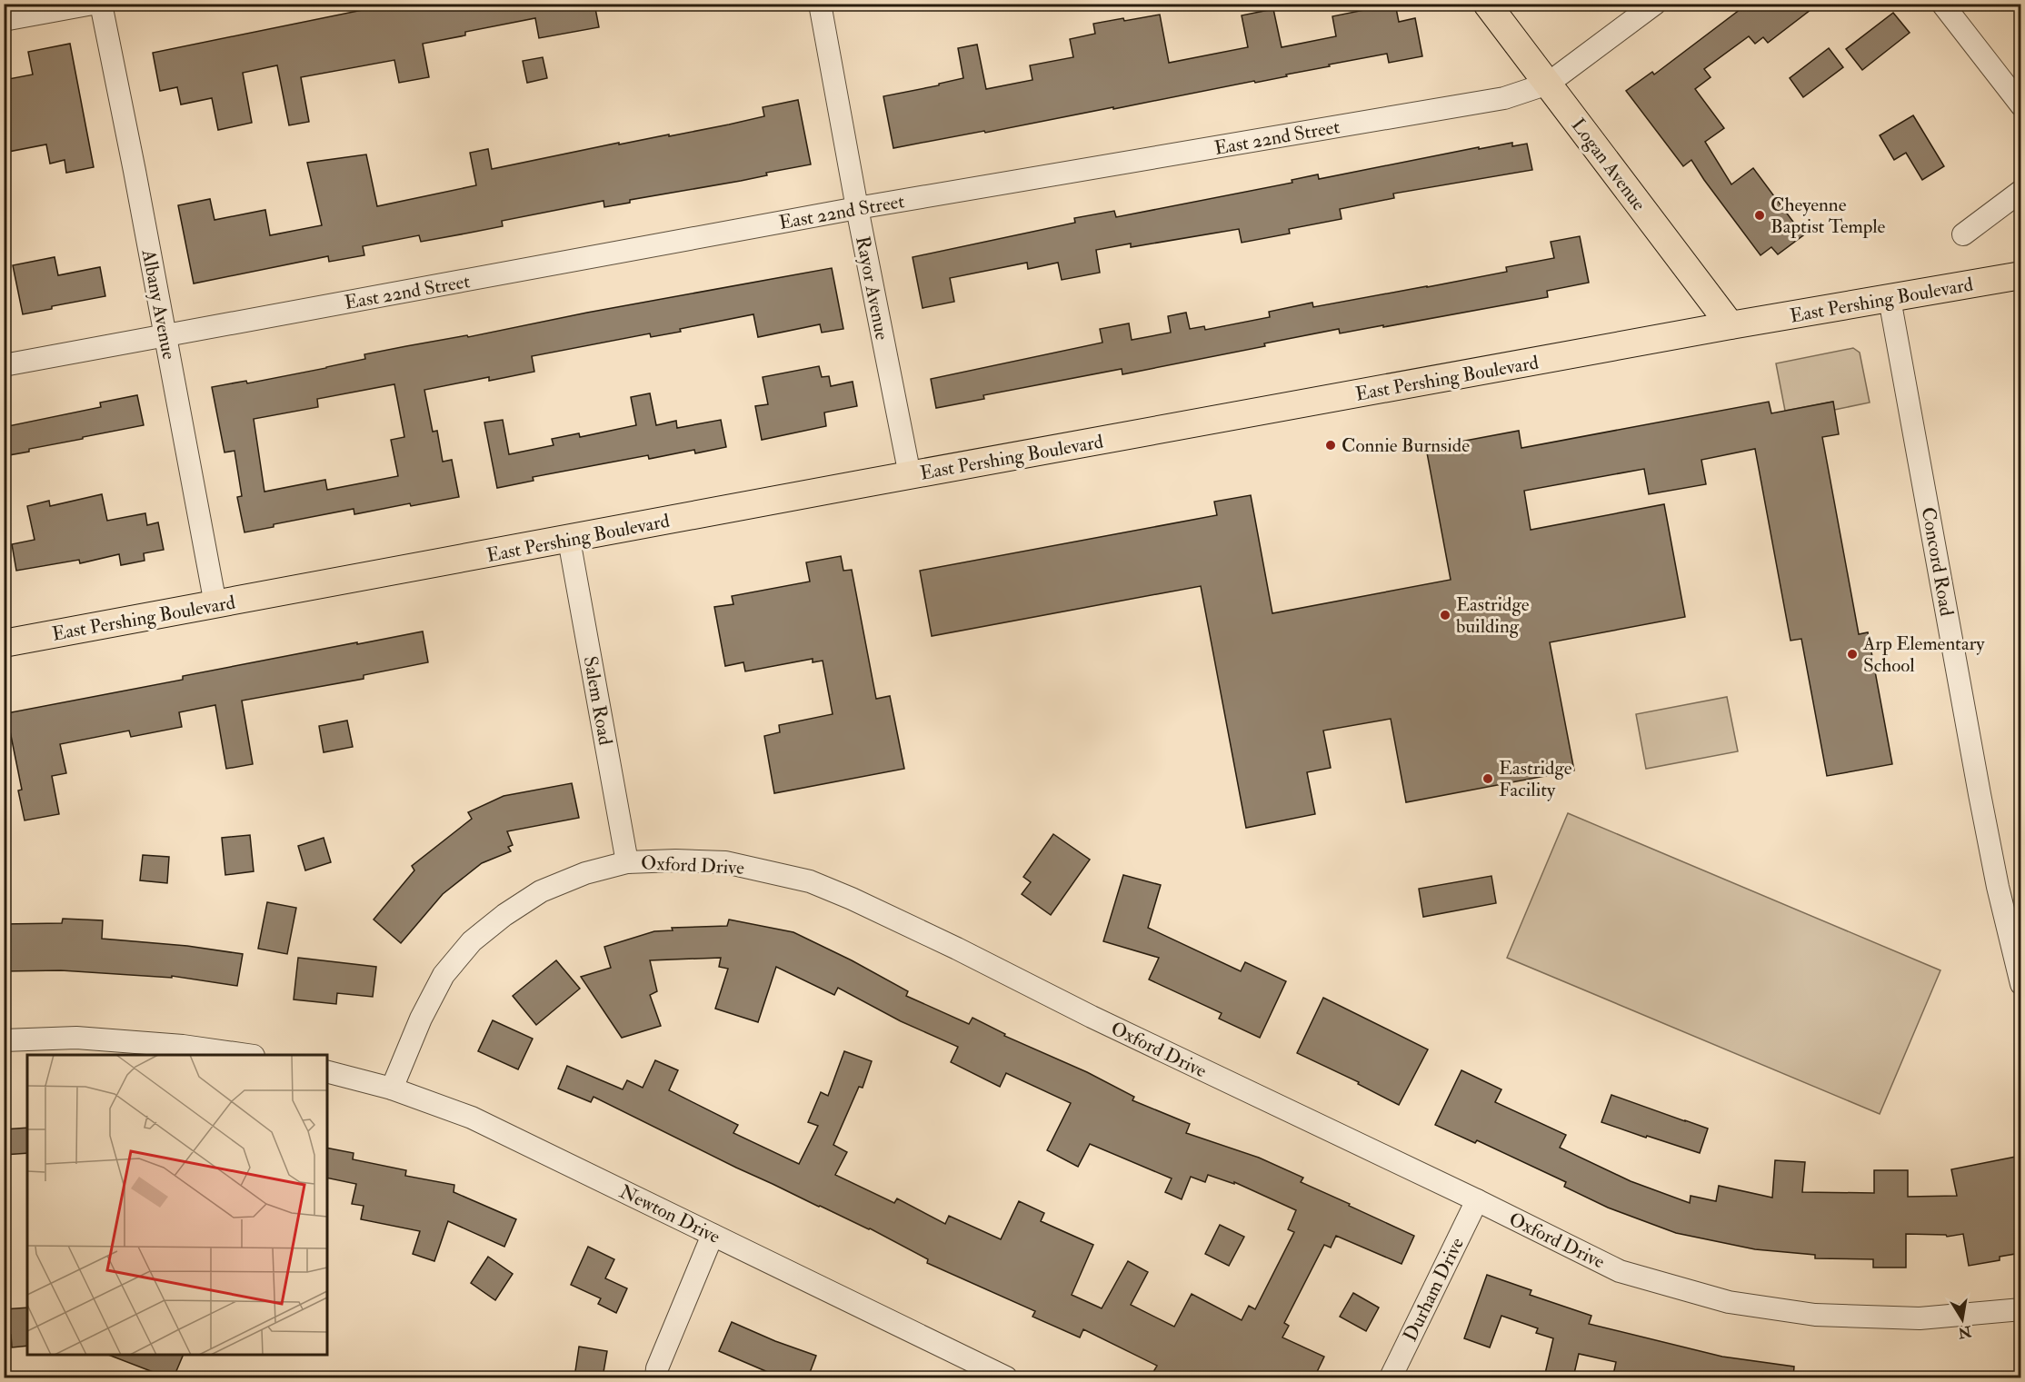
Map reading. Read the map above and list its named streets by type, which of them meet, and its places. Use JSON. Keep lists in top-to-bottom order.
{
  "streets": {
    "main road": ["Logan Avenue", "East Pershing Boulevard"],
    "street": [
      "East 22nd Street",
      "Rayor Avenue",
      "Albany Avenue",
      "Concord Road",
      "Salem Road",
      "Oxford Drive",
      "Newton Drive",
      "Durham Drive"
    ]
  },
  "crossings": [
    ["East 22nd Street", "Logan Avenue"],
    ["East 22nd Street", "Rayor Avenue"],
    ["East 22nd Street", "Albany Avenue"],
    ["Logan Avenue", "East Pershing Boulevard"],
    ["Rayor Avenue", "East Pershing Boulevard"],
    ["East Pershing Boulevard", "Albany Avenue"],
    ["East Pershing Boulevard", "Concord Road"],
    ["East Pershing Boulevard", "Salem Road"],
    ["Salem Road", "Oxford Drive"],
    ["Oxford Drive", "Newton Drive"],
    ["Oxford Drive", "Durham Drive"]
  ],
  "places": [
    "Cheyenne Baptist Temple",
    "Connie Burnside",
    "Eastridge building",
    "Arp Elementary School",
    "Eastridge Facility"
  ],
  "north": "bottom"
}
